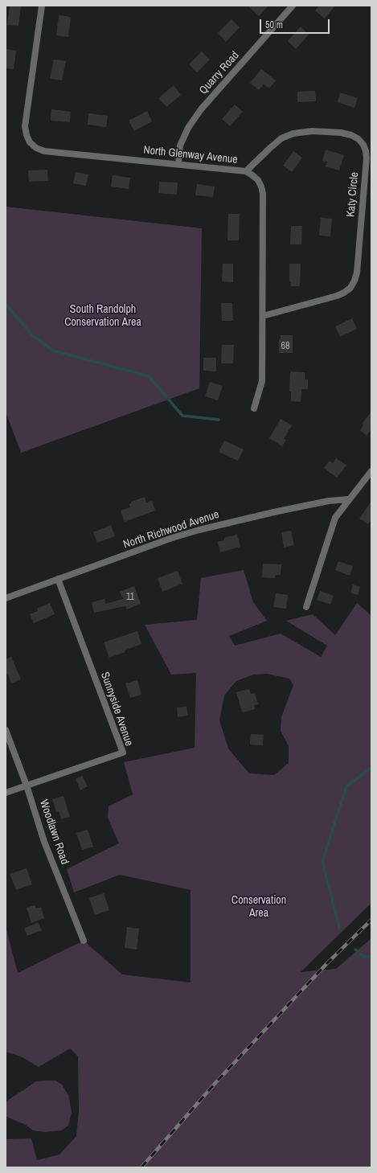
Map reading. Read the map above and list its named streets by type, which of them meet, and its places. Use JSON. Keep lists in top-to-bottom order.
{
  "streets": {
    "street": [
      "Quarry Road",
      "North Glenway Avenue",
      "Katy Circle",
      "North Richwood Avenue",
      "Sunnyside Avenue",
      "Woodlawn Road"
    ]
  },
  "crossings": [
    ["Quarry Road", "North Glenway Avenue"],
    ["North Glenway Avenue", "Katy Circle"],
    ["North Richwood Avenue", "Sunnyside Avenue"],
    ["Sunnyside Avenue", "Woodlawn Road"]
  ],
  "parks": ["South Randolph Conservation Area", "Conservation Area"],
  "house_numbers": ["68", "11"],
  "scale_bar": "50 m"
}
